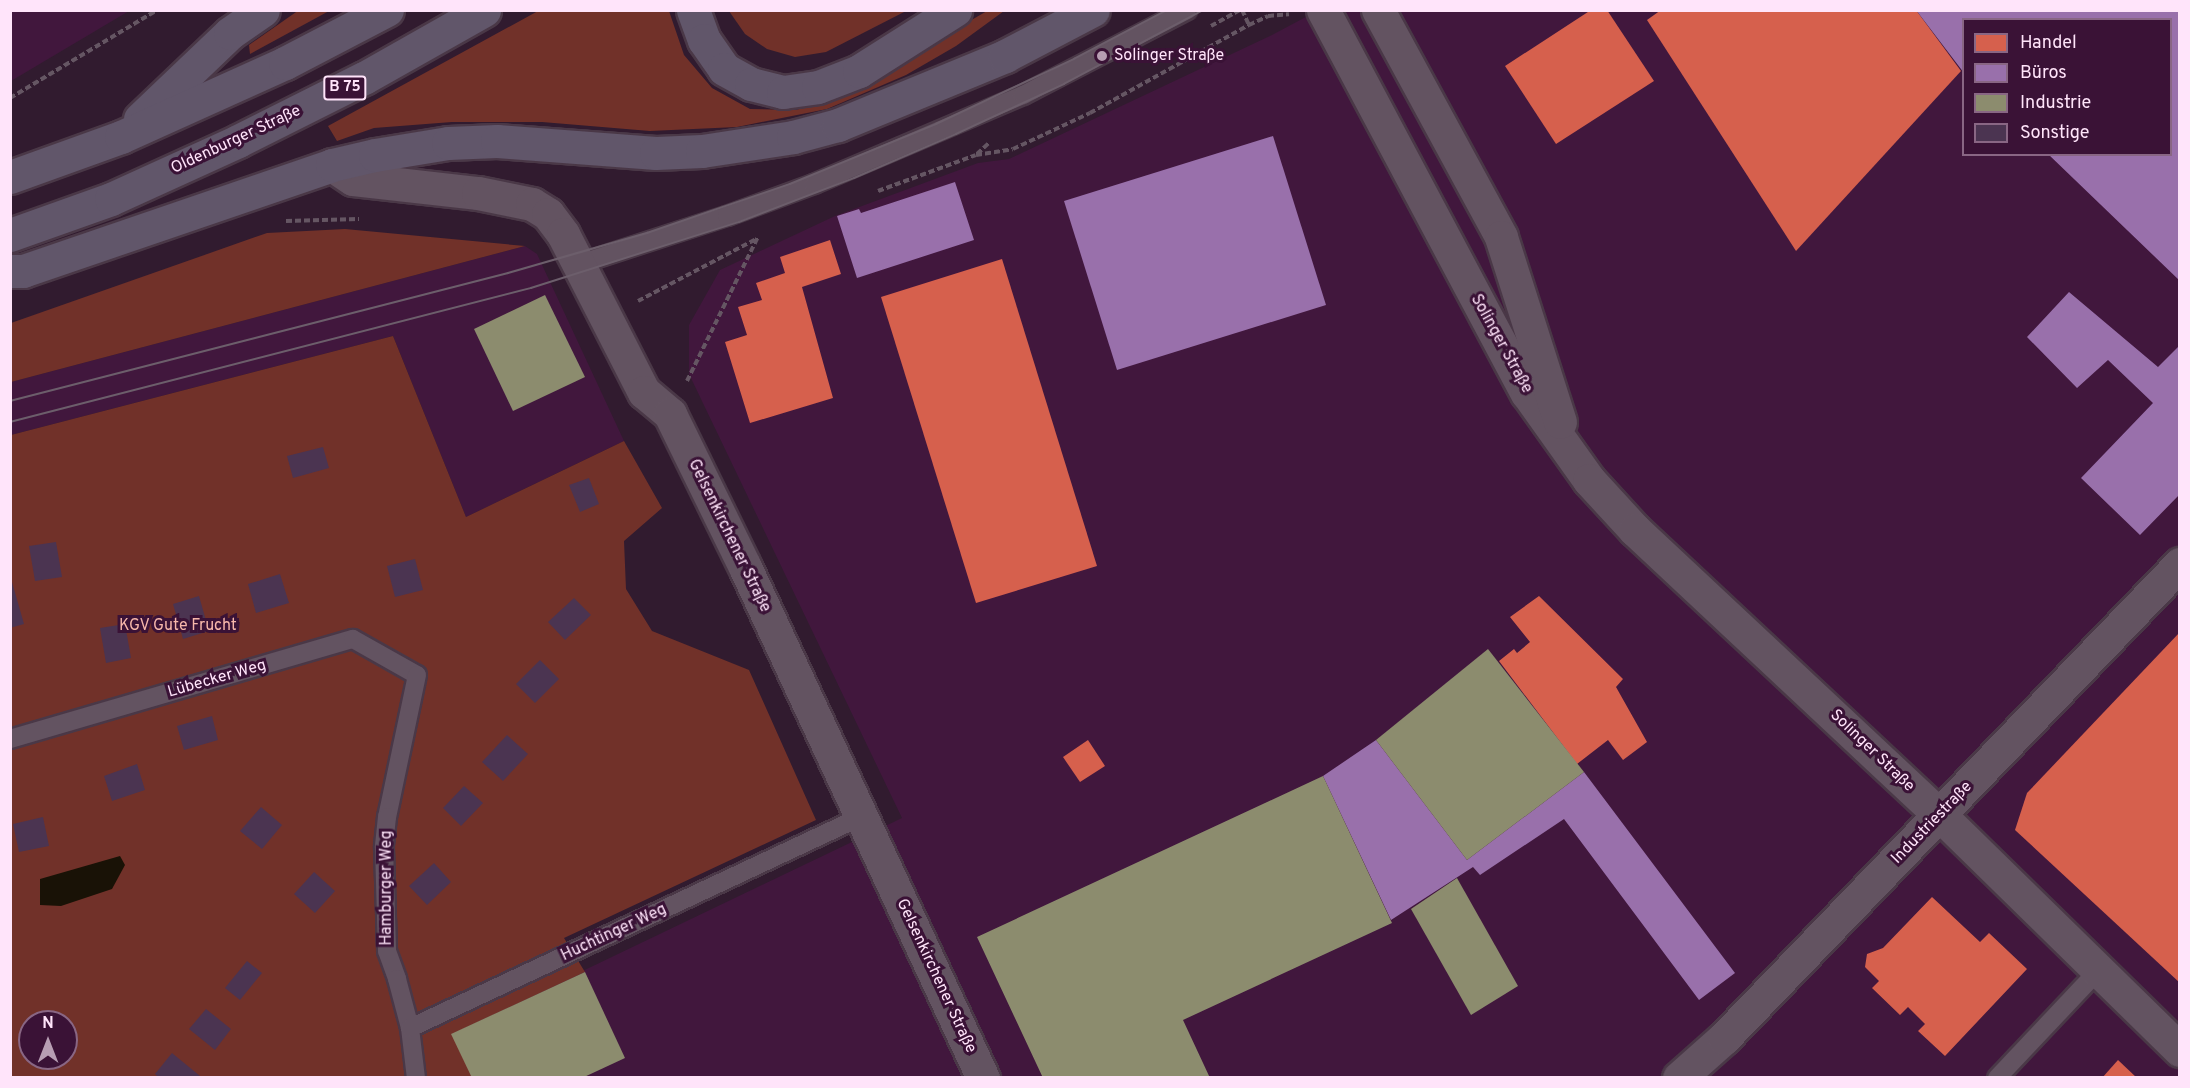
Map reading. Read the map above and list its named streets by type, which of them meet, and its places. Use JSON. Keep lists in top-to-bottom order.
{
  "streets": {
    "highway": ["B 75", "Oldenburger Straße"],
    "street": ["Solinger Straße", "Gelsenkirchener Straße", "Industriestraße"],
    "lane": ["Lübecker Weg", "Hamburger Weg", "Huchtinger Weg"]
  },
  "crossings": [
    ["Solinger Straße", "Industriestraße"],
    ["Gelsenkirchener Straße", "Huchtinger Weg"],
    ["Lübecker Weg", "Hamburger Weg"],
    ["Hamburger Weg", "Huchtinger Weg"]
  ],
  "parks": ["KGV Gute Frucht"],
  "places": ["Solinger Straße"],
  "legend": [
    "Handel",
    "Büros",
    "Industrie",
    "Sonstige"
  ],
  "north": "top"
}
